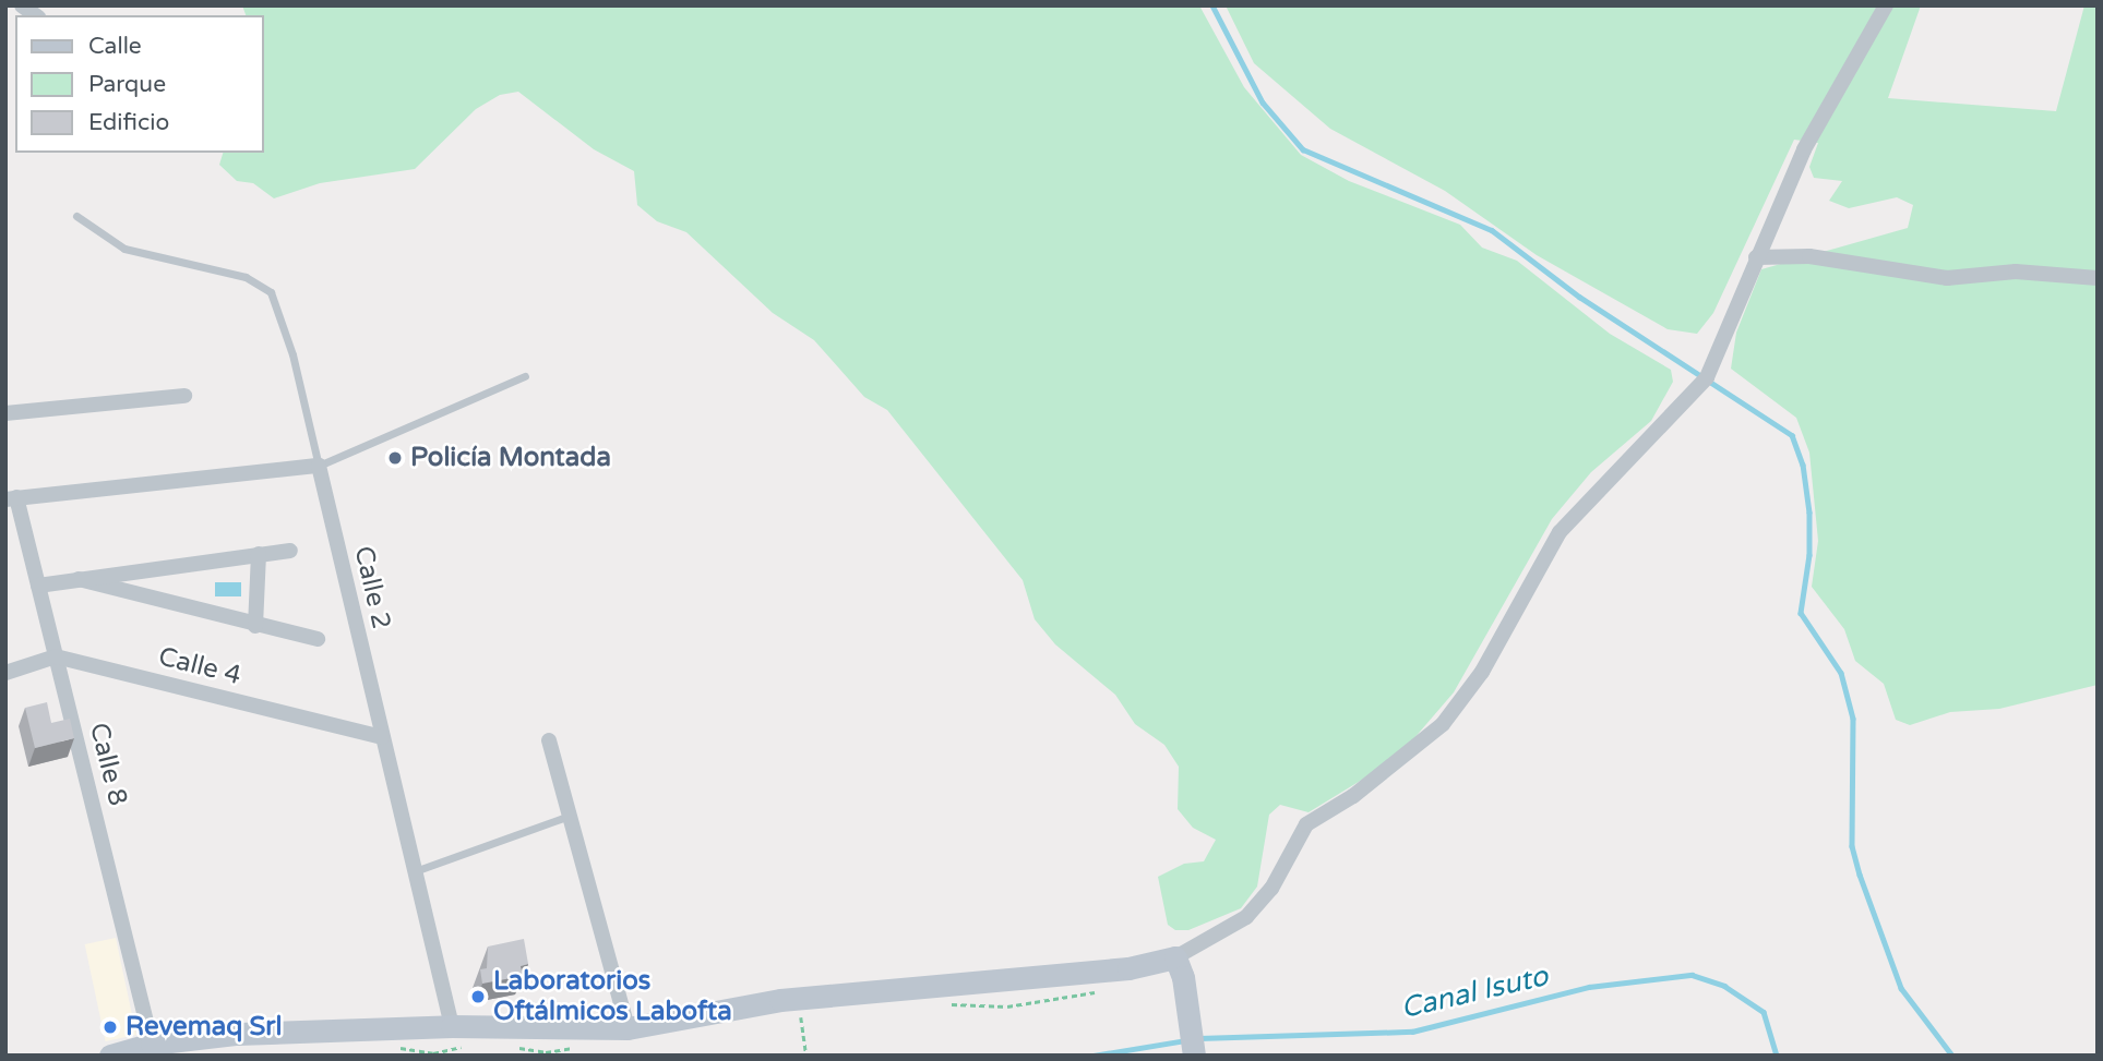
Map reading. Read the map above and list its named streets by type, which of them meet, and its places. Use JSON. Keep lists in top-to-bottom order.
{
  "streets": {
    "street": ["Calle 2", "Calle 4", "Calle 8"]
  },
  "crossings": [
    ["Calle 2", "Calle 4"],
    ["Calle 4", "Calle 8"]
  ],
  "water": ["Canal Isuto"],
  "places": ["Policía Montada", "Laboratorios Oftálmicos Labofta", "Revemaq Srl"],
  "legend": ["Calle", "Parque", "Edificio"]
}
